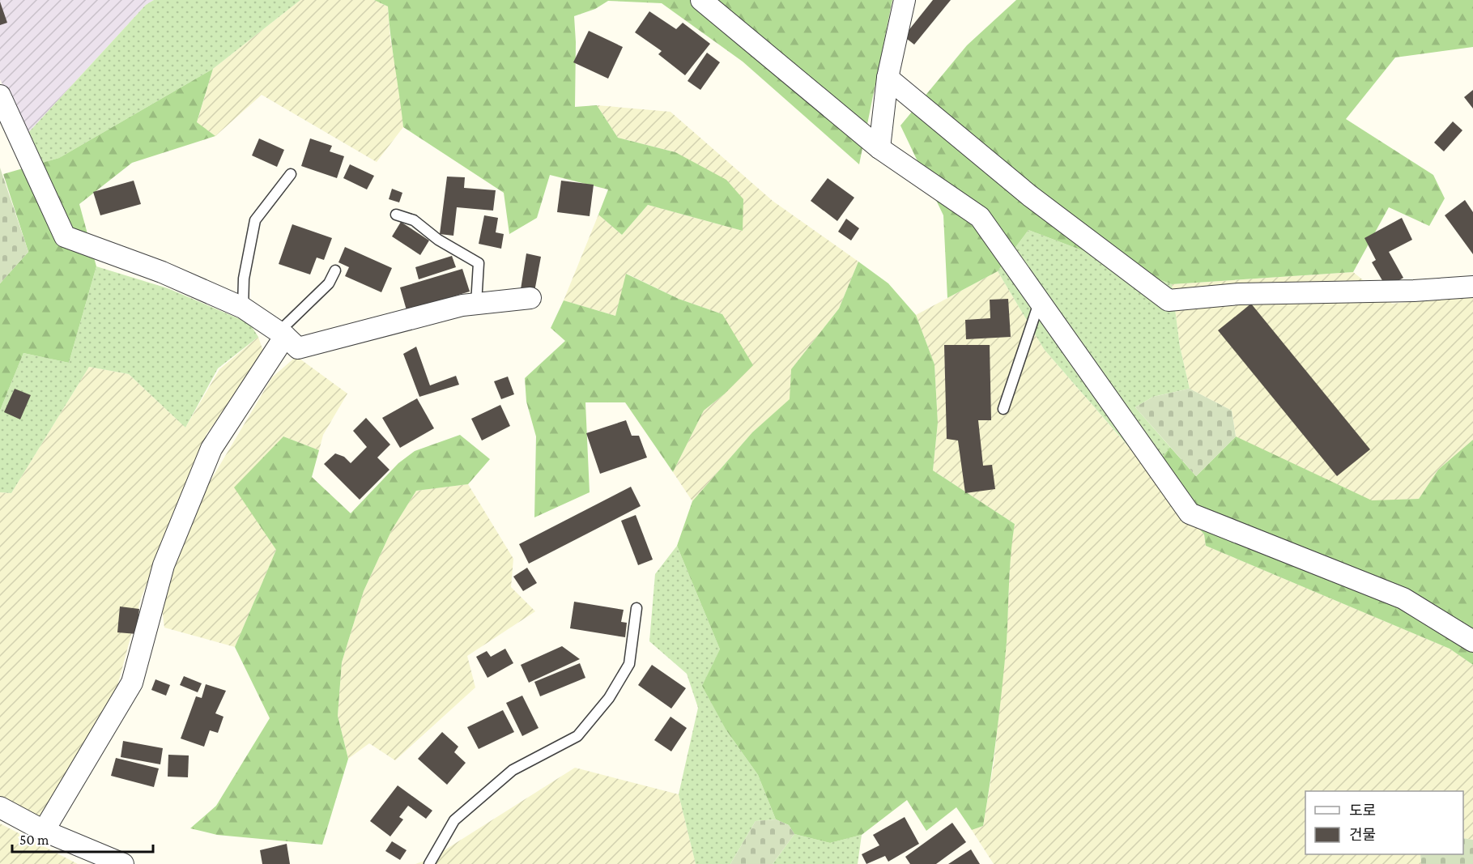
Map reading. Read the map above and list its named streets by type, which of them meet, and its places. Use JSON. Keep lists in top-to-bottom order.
{
  "legend": ["도로", "건물"],
  "scale_bar": "50 m"
}
